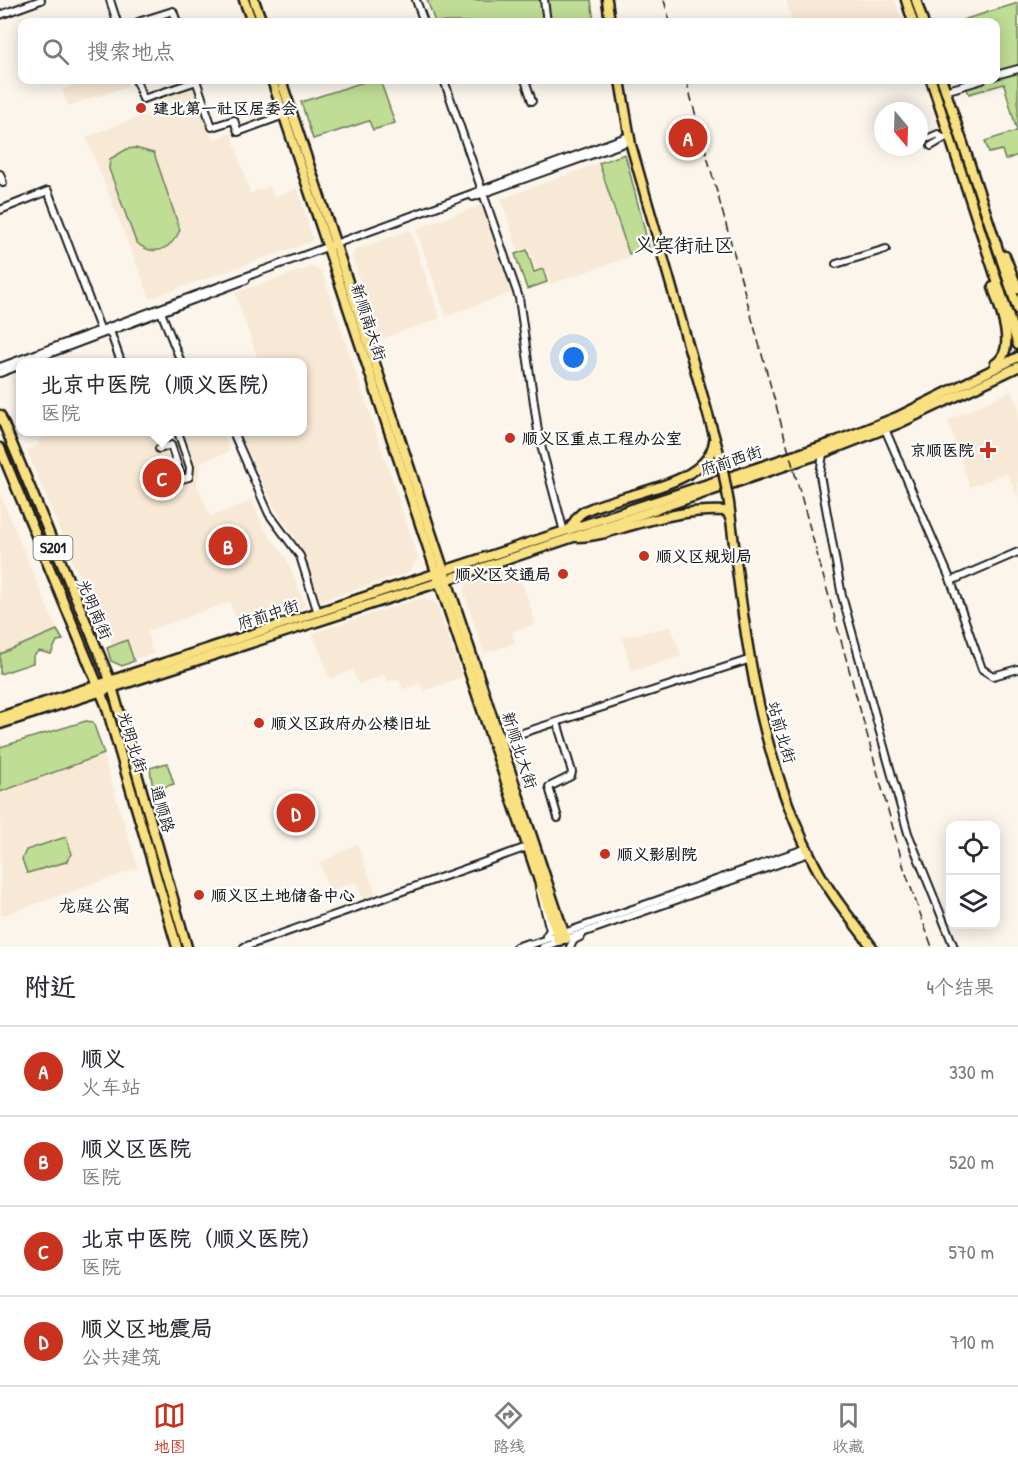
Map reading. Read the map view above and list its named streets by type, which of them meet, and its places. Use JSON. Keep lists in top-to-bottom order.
{
  "streets": {
    "main road": [
      "新顺南大街",
      "府前西街",
      "S201",
      "光明南街",
      "府前中街",
      "站前北街",
      "光明北街",
      "新顺北大街",
      "通顺路"
    ]
  },
  "crossings": [
    ["新顺南大街", "府前西街"],
    ["新顺南大街", "府前中街"],
    ["新顺南大街", "新顺北大街"],
    ["府前西街", "府前中街"],
    ["府前西街", "新顺北大街"],
    ["S201", "府前中街"],
    ["S201", "光明北街"],
    ["光明南街", "府前中街"],
    ["光明南街", "通顺路"],
    ["府前中街", "光明北街"],
    ["府前中街", "新顺北大街"],
    ["府前中街", "通顺路"]
  ],
  "districts": ["义宾街社区", "龙庭公寓"],
  "places": {
    "other": [
      "建北第一社区居委会",
      "顺义区重点工程办公室",
      "顺义区规划局",
      "顺义区交通局",
      "顺义区政府办公楼旧址",
      "顺义影剧院",
      "顺义区土地储备中心"
    ],
    "health": ["京顺医院"]
  },
  "north": "bottom",
  "page": {
    "search": "搜索地点",
    "pins": [
      "A",
      "C",
      "B",
      "D"
    ],
    "popup": ["北京中医院（顺义医院）", "医院"],
    "heading": ["附近", "4个结果"],
    "list": [
      {
        "mark": "A",
        "name": "顺义",
        "note": "火车站",
        "value": "330 m"
      },
      {
        "mark": "B",
        "name": "顺义区医院",
        "note": "医院",
        "value": "520 m"
      },
      {
        "mark": "C",
        "name": "北京中医院（顺义医院）",
        "note": "医院",
        "value": "570 m"
      },
      {
        "mark": "D",
        "name": "顺义区地震局",
        "note": "公共建筑",
        "value": "710 m"
      }
    ],
    "nav": ["地图", "路线", "收藏"]
  }
}
